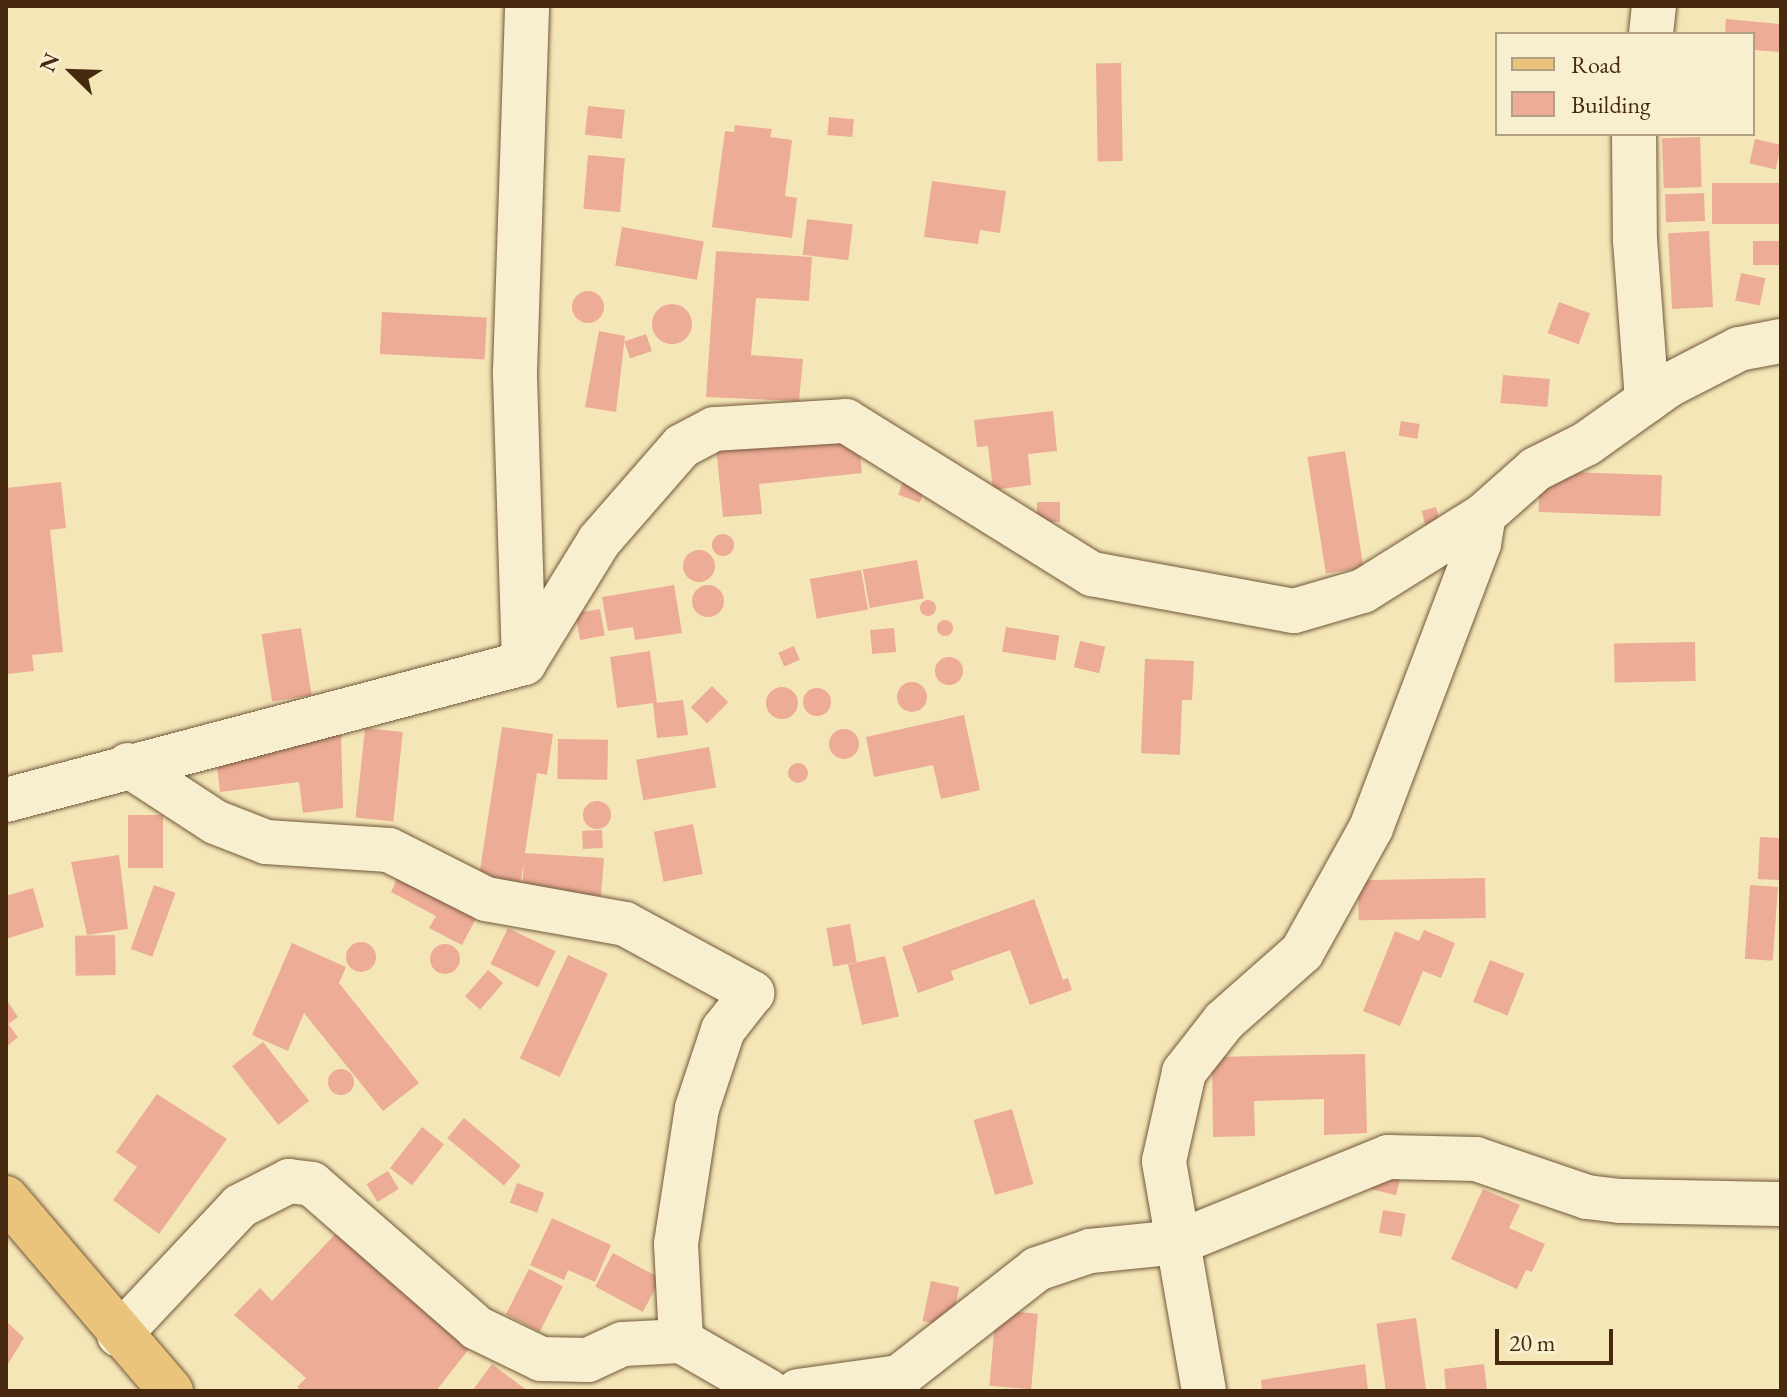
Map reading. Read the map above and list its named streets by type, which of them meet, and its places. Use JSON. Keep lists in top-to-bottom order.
{
  "legend": ["Road", "Building"],
  "scale_bar": "20 m",
  "north": "top left"
}
